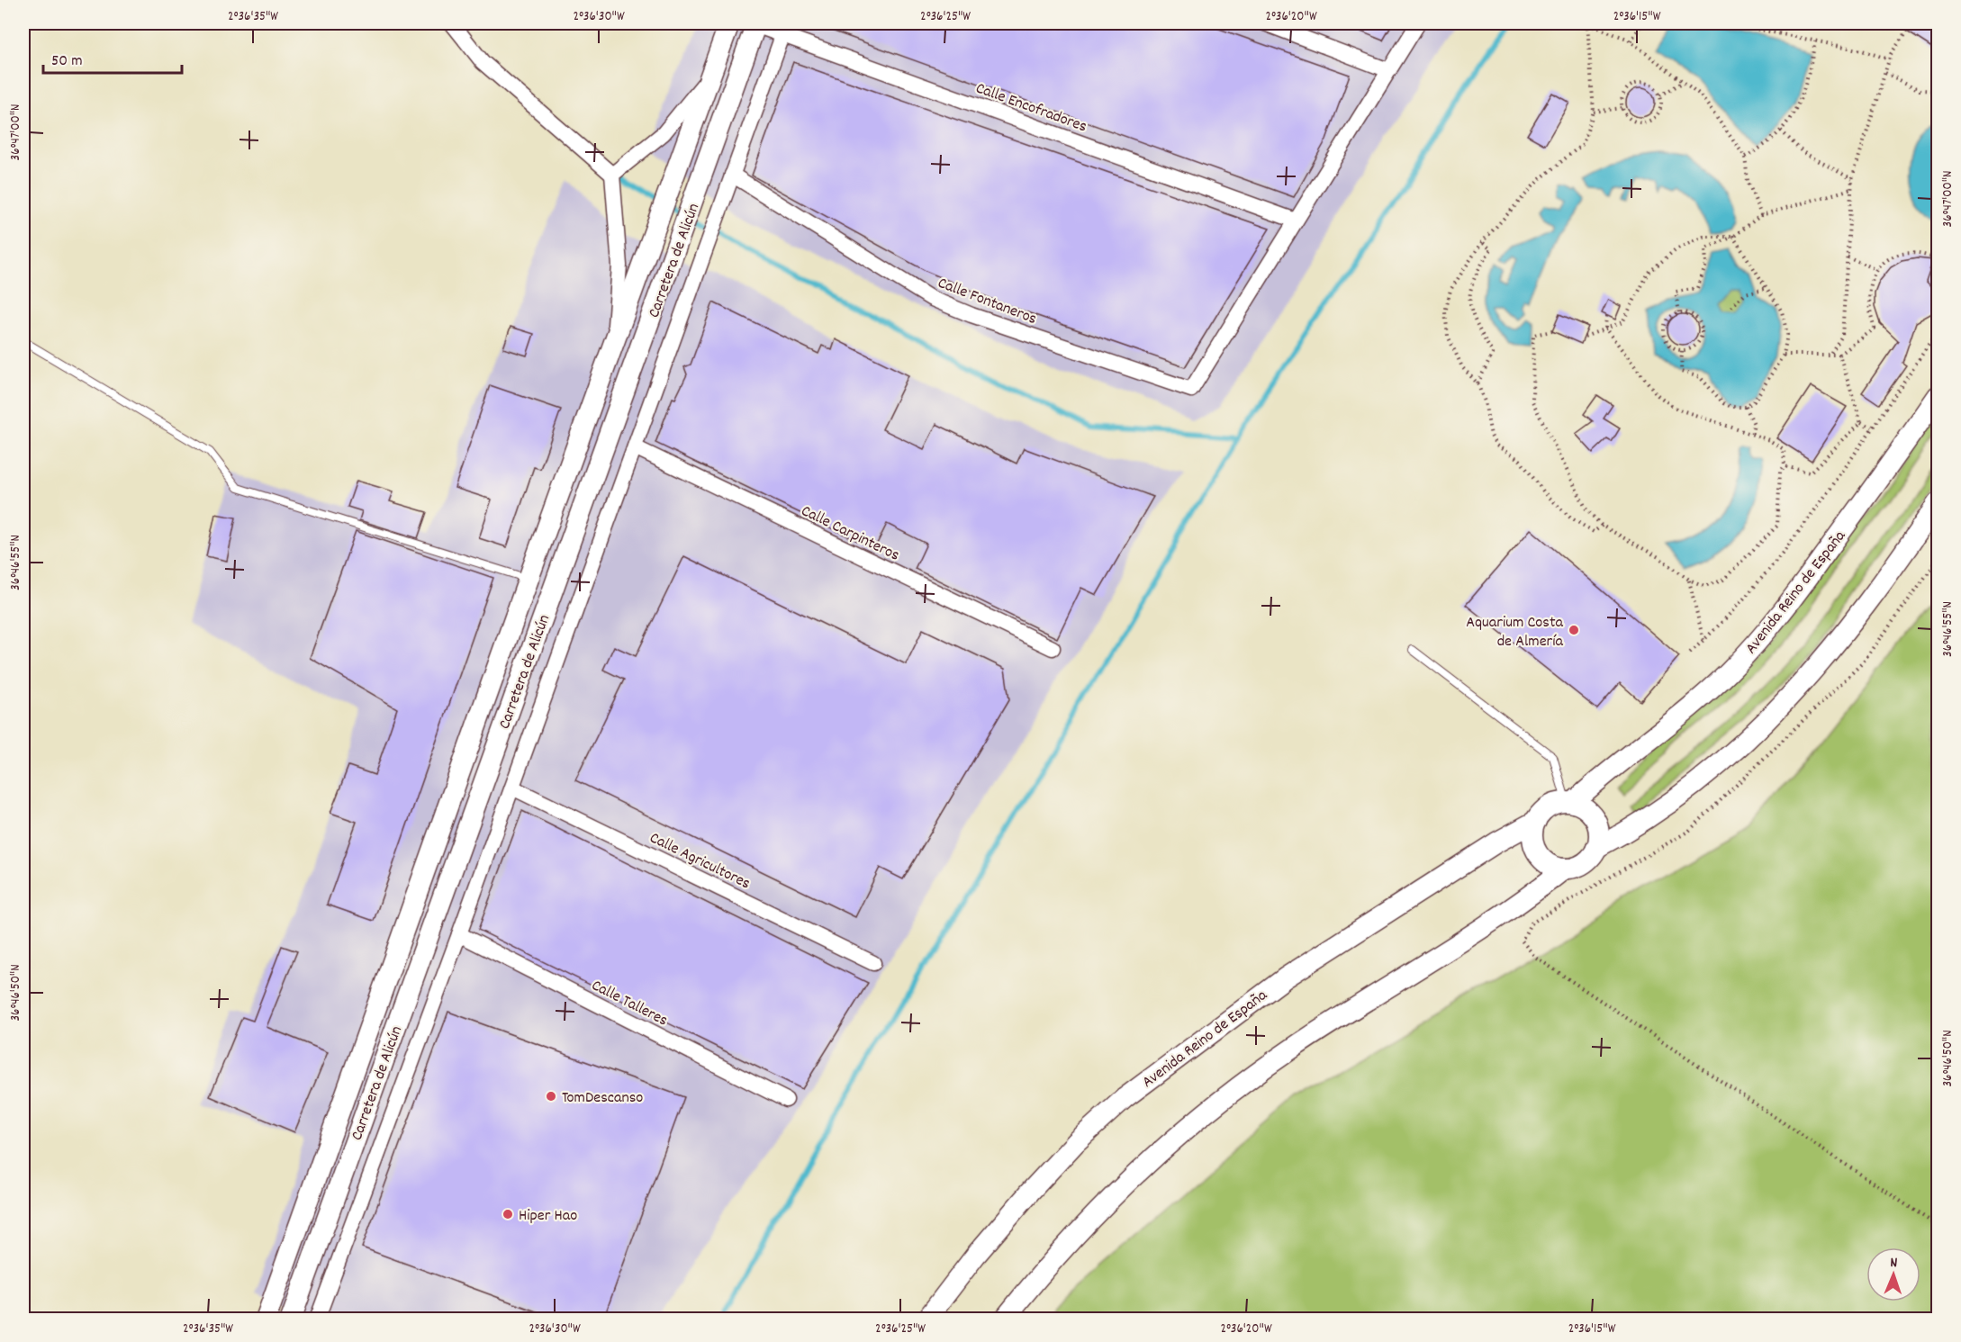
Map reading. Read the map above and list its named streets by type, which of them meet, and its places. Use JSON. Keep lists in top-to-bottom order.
{
  "streets": {
    "street": [
      "Calle Encofradores",
      "Carretera de Alicún",
      "Calle Fontaneros",
      "Calle Carpinteros",
      "Avenida Reino de España",
      "Calle Agricultores",
      "Calle Talleres"
    ]
  },
  "crossings": [
    ["Calle Encofradores", "Carretera de Alicún"],
    ["Calle Encofradores", "Calle Fontaneros"]
  ],
  "places": ["Aquarium Costa de Almería", "TomDescanso", "Hiper Hao"],
  "scale_bar": "50 m",
  "north": "top",
  "coordinates": [
    "2°36'35\"W",
    "2°36'30\"W",
    "2°36'25\"W",
    "2°36'20\"W",
    "2°36'15\"W",
    "36°47'00\"N",
    "36°46'55\"N",
    "36°46'50\"N"
  ]
}
